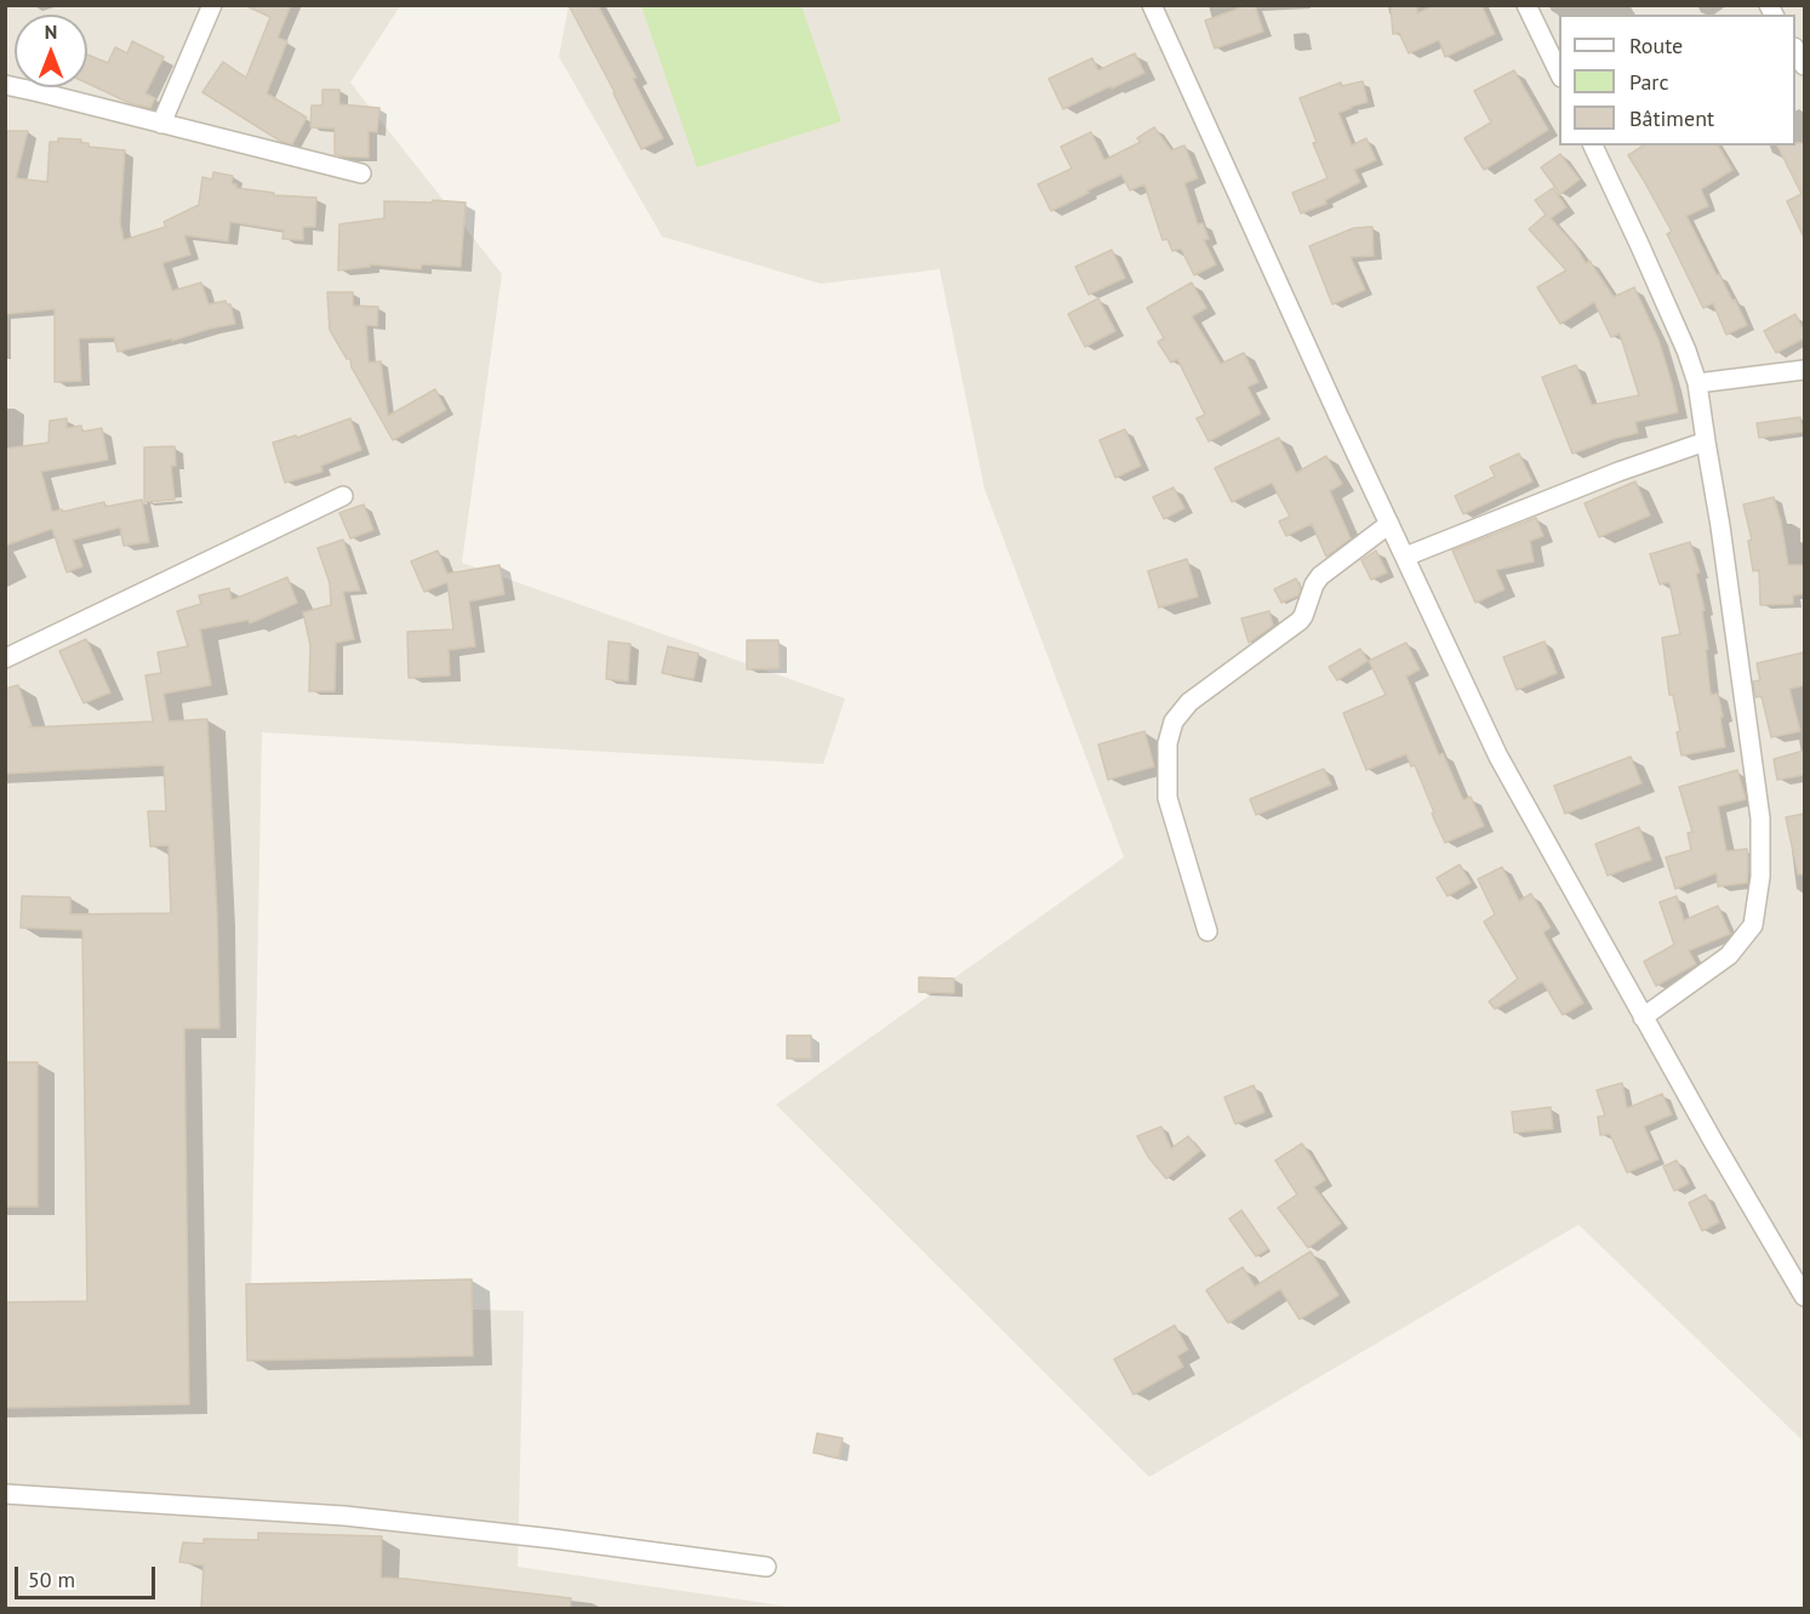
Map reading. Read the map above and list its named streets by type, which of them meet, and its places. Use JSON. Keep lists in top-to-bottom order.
{
  "legend": ["Route", "Parc", "Bâtiment"],
  "scale_bar": "50 m",
  "north": "top"
}
